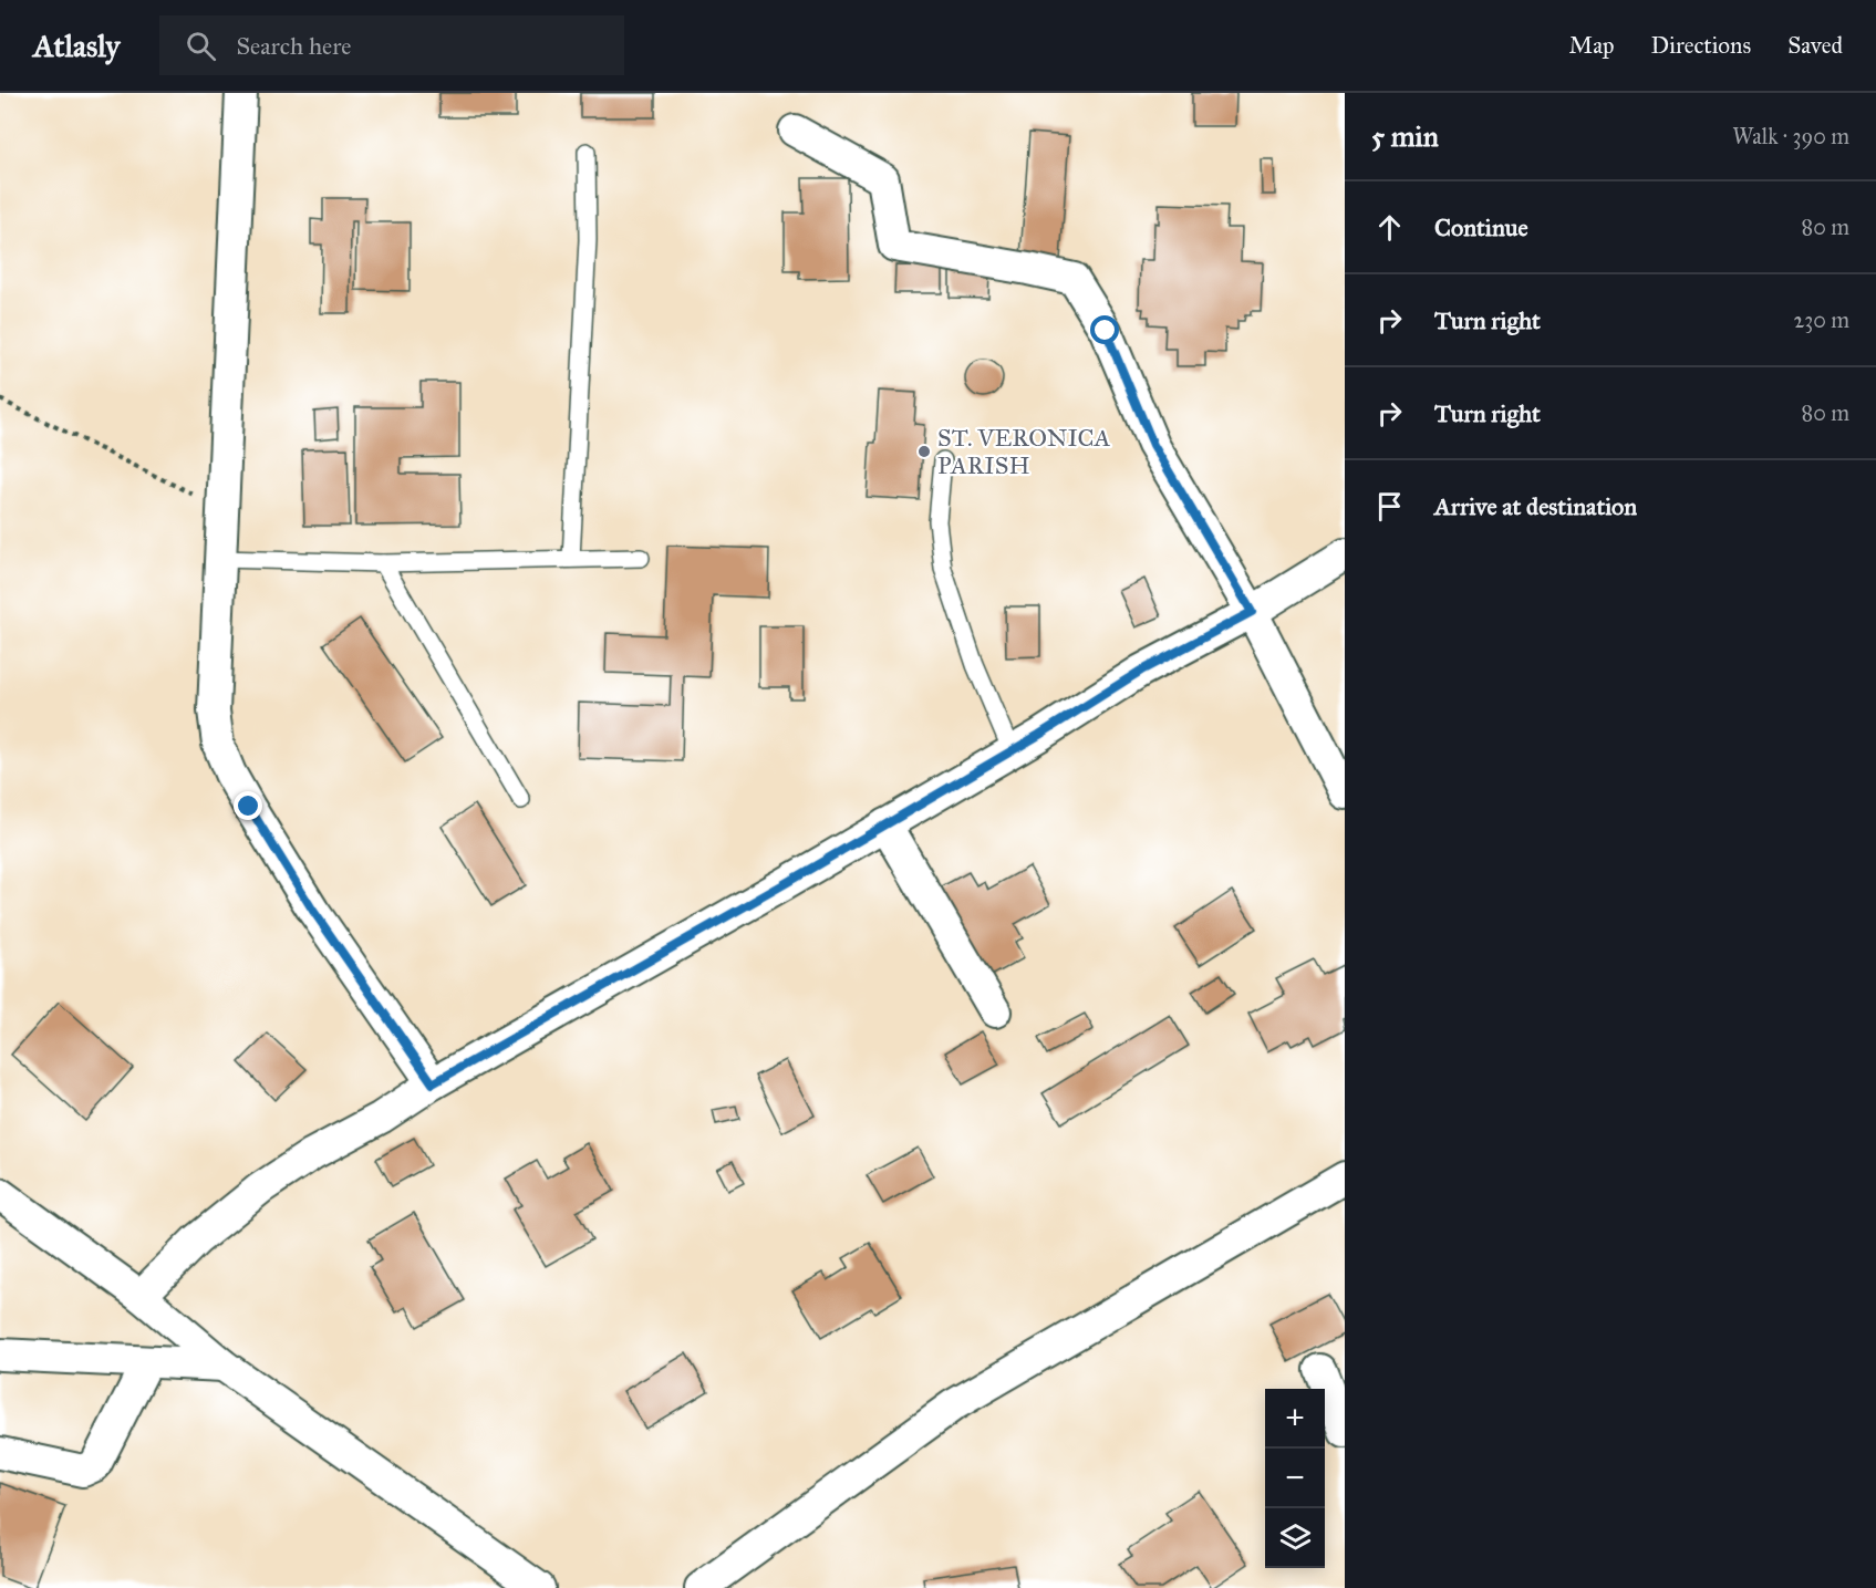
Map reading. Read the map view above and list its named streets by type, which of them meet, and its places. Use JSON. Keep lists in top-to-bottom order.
{
  "places": ["ST. VERONICA PARISH"],
  "page": {
    "header": "Atlasly",
    "search": "Search here",
    "nav": ["Map", "Directions", "Saved"],
    "heading": ["5 min", "Walk · 390 m"],
    "list": [
      ["Continue", "80 m"],
      ["Turn right", "230 m"],
      ["Turn right", "80 m"],
      "Arrive at destination"
    ],
    "map_buttons": ["+", "−"]
  }
}
